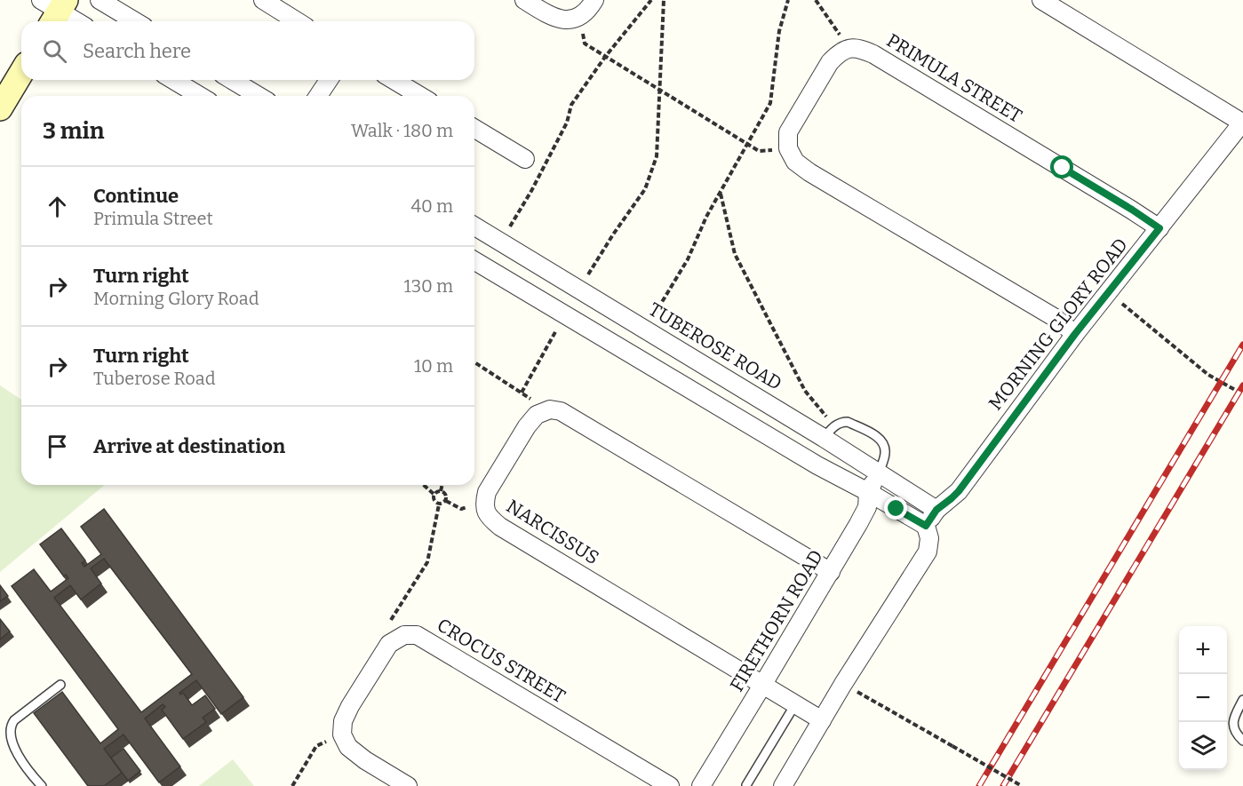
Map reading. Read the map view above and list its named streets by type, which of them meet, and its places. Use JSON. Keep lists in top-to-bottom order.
{
  "streets": {
    "street": [
      "PRIMULA STREET",
      "MORNING GLORY ROAD",
      "TUBEROSE ROAD",
      "NARCISSUS",
      "FIRETHORN ROAD",
      "CROCUS STREET"
    ]
  },
  "crossings": [
    ["PRIMULA STREET", "MORNING GLORY ROAD"],
    ["MORNING GLORY ROAD", "TUBEROSE ROAD"],
    ["TUBEROSE ROAD", "FIRETHORN ROAD"],
    ["NARCISSUS", "FIRETHORN ROAD"]
  ],
  "page": {
    "search": "Search here",
    "heading": ["3 min", "Walk · 180 m"],
    "list": [
      ["Continue", "Primula Street", "40 m"],
      ["Turn right", "Morning Glory Road", "130 m"],
      ["Turn right", "Tuberose Road", "10 m"],
      "Arrive at destination"
    ],
    "map_buttons": ["+", "−"]
  }
}
